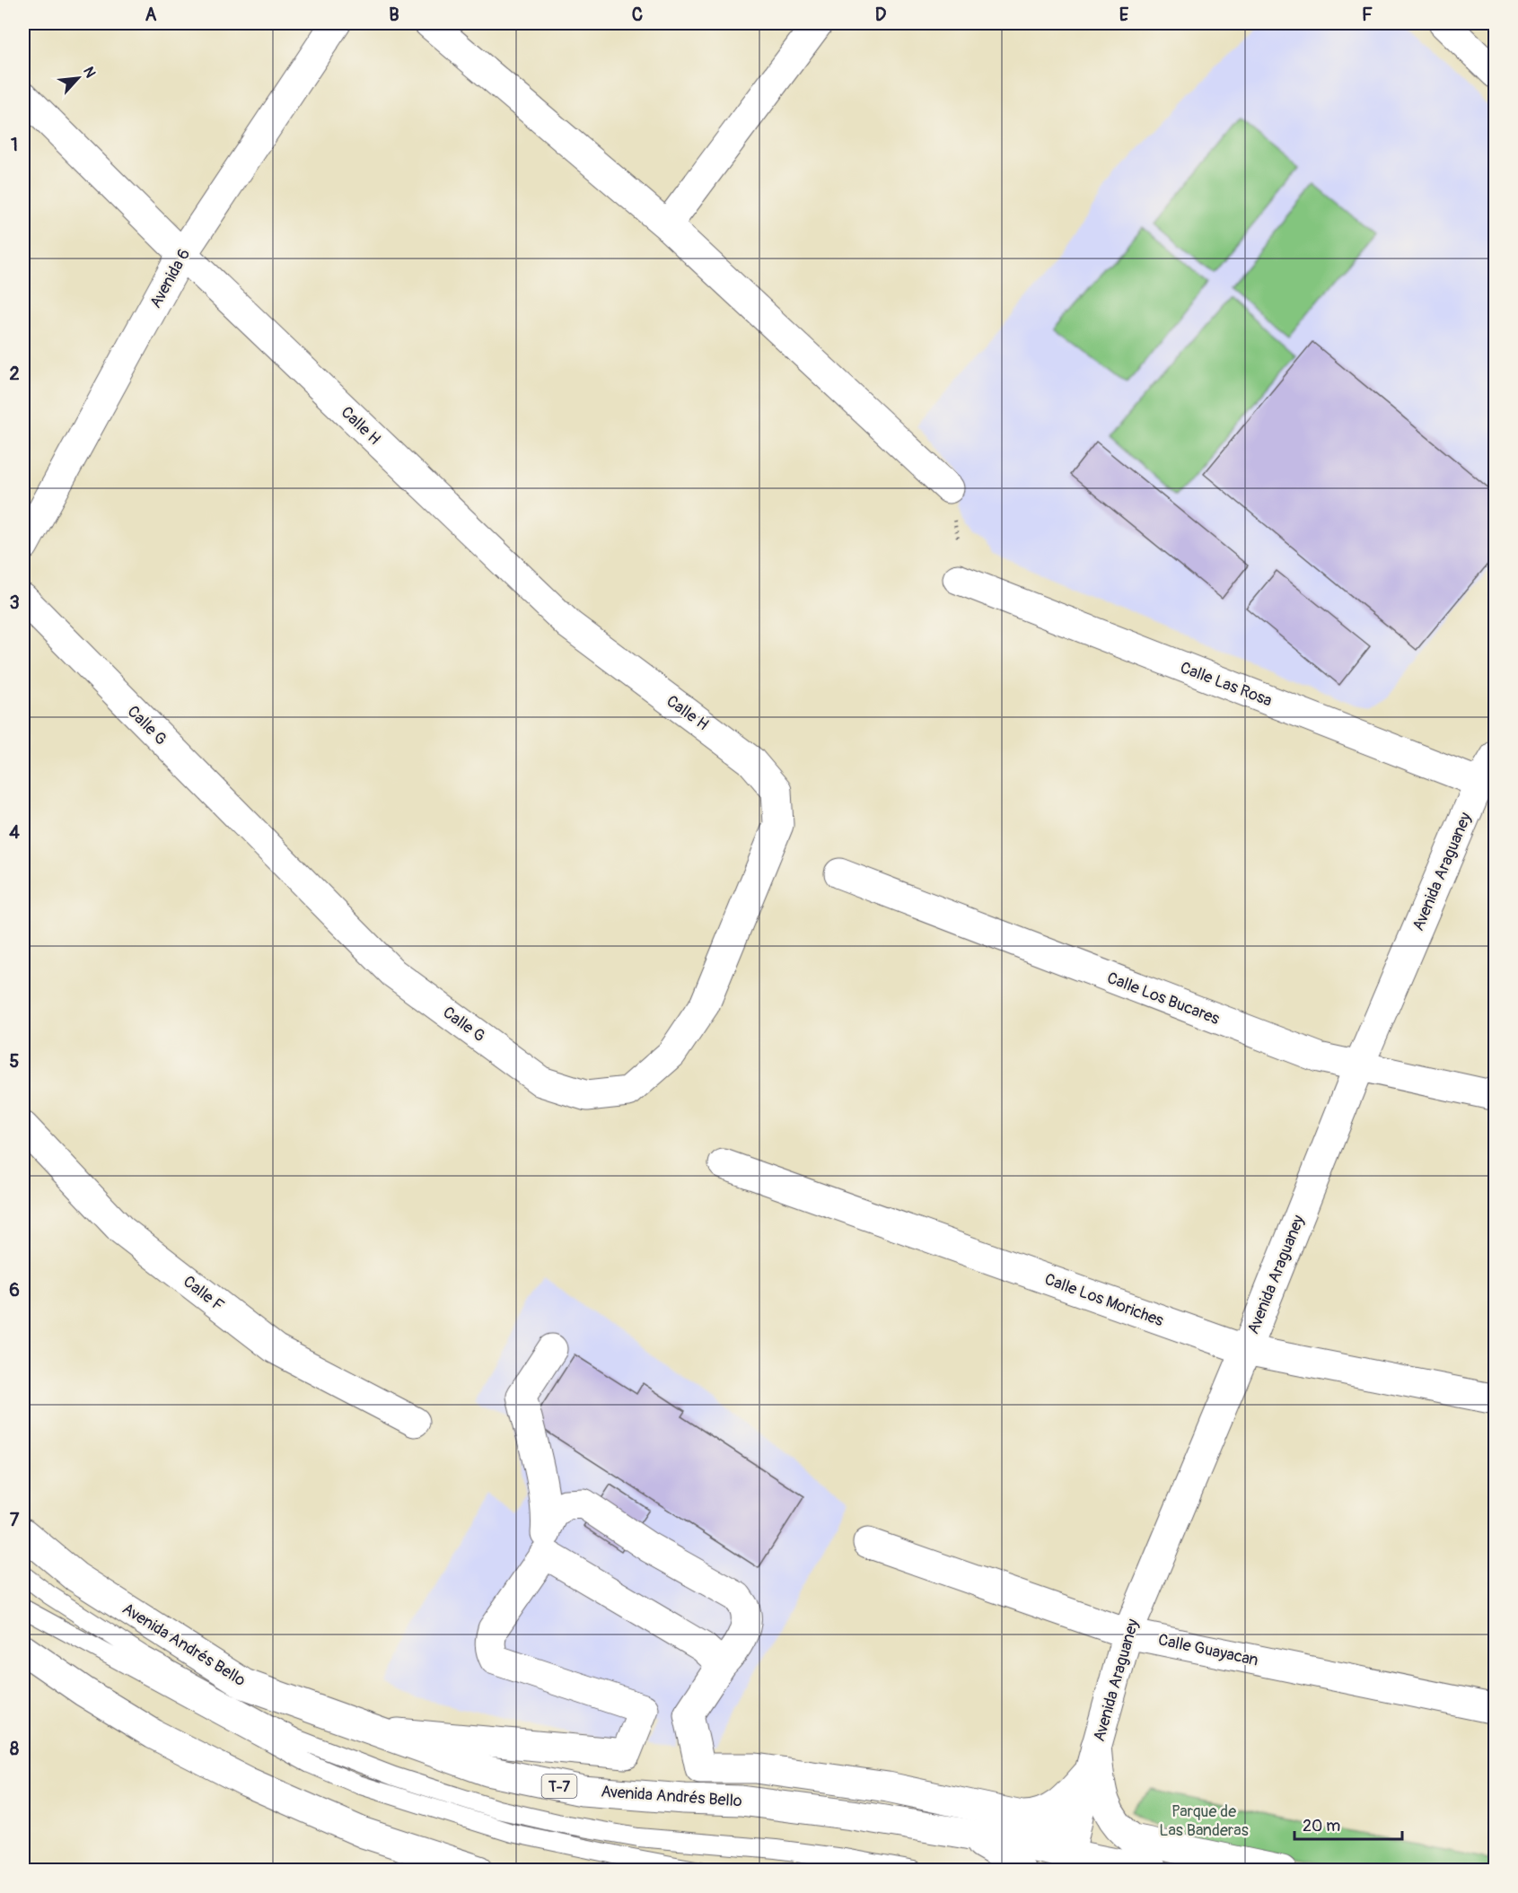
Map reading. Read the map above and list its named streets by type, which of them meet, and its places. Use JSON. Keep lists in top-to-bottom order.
{
  "streets": {
    "main road": [
      "Avenida 6",
      "Calle H",
      "Calle Las Rosa",
      "Calle G",
      "Avenida Araguaney",
      "Calle Los Bucares",
      "Calle F",
      "Calle Los Moriches",
      "Avenida Andrés Bello",
      "Calle Guayacan",
      "T-7"
    ]
  },
  "crossings": [
    ["Avenida 6", "Calle H"],
    ["Calle H", "Calle G"],
    ["Calle Las Rosa", "Avenida Araguaney"],
    ["Avenida Araguaney", "Calle Los Bucares"],
    ["Avenida Araguaney", "Calle Los Moriches"],
    ["Avenida Araguaney", "Avenida Andrés Bello"],
    ["Avenida Araguaney", "Calle Guayacan"]
  ],
  "parks": ["Parque de Las Banderas"],
  "scale_bar": "20 m",
  "north": "top right",
  "grid": {
    "columns": [
      "A",
      "B",
      "C",
      "D",
      "E",
      "F"
    ],
    "rows": [
      "1",
      "2",
      "3",
      "4",
      "5",
      "6",
      "7",
      "8"
    ]
  }
}
